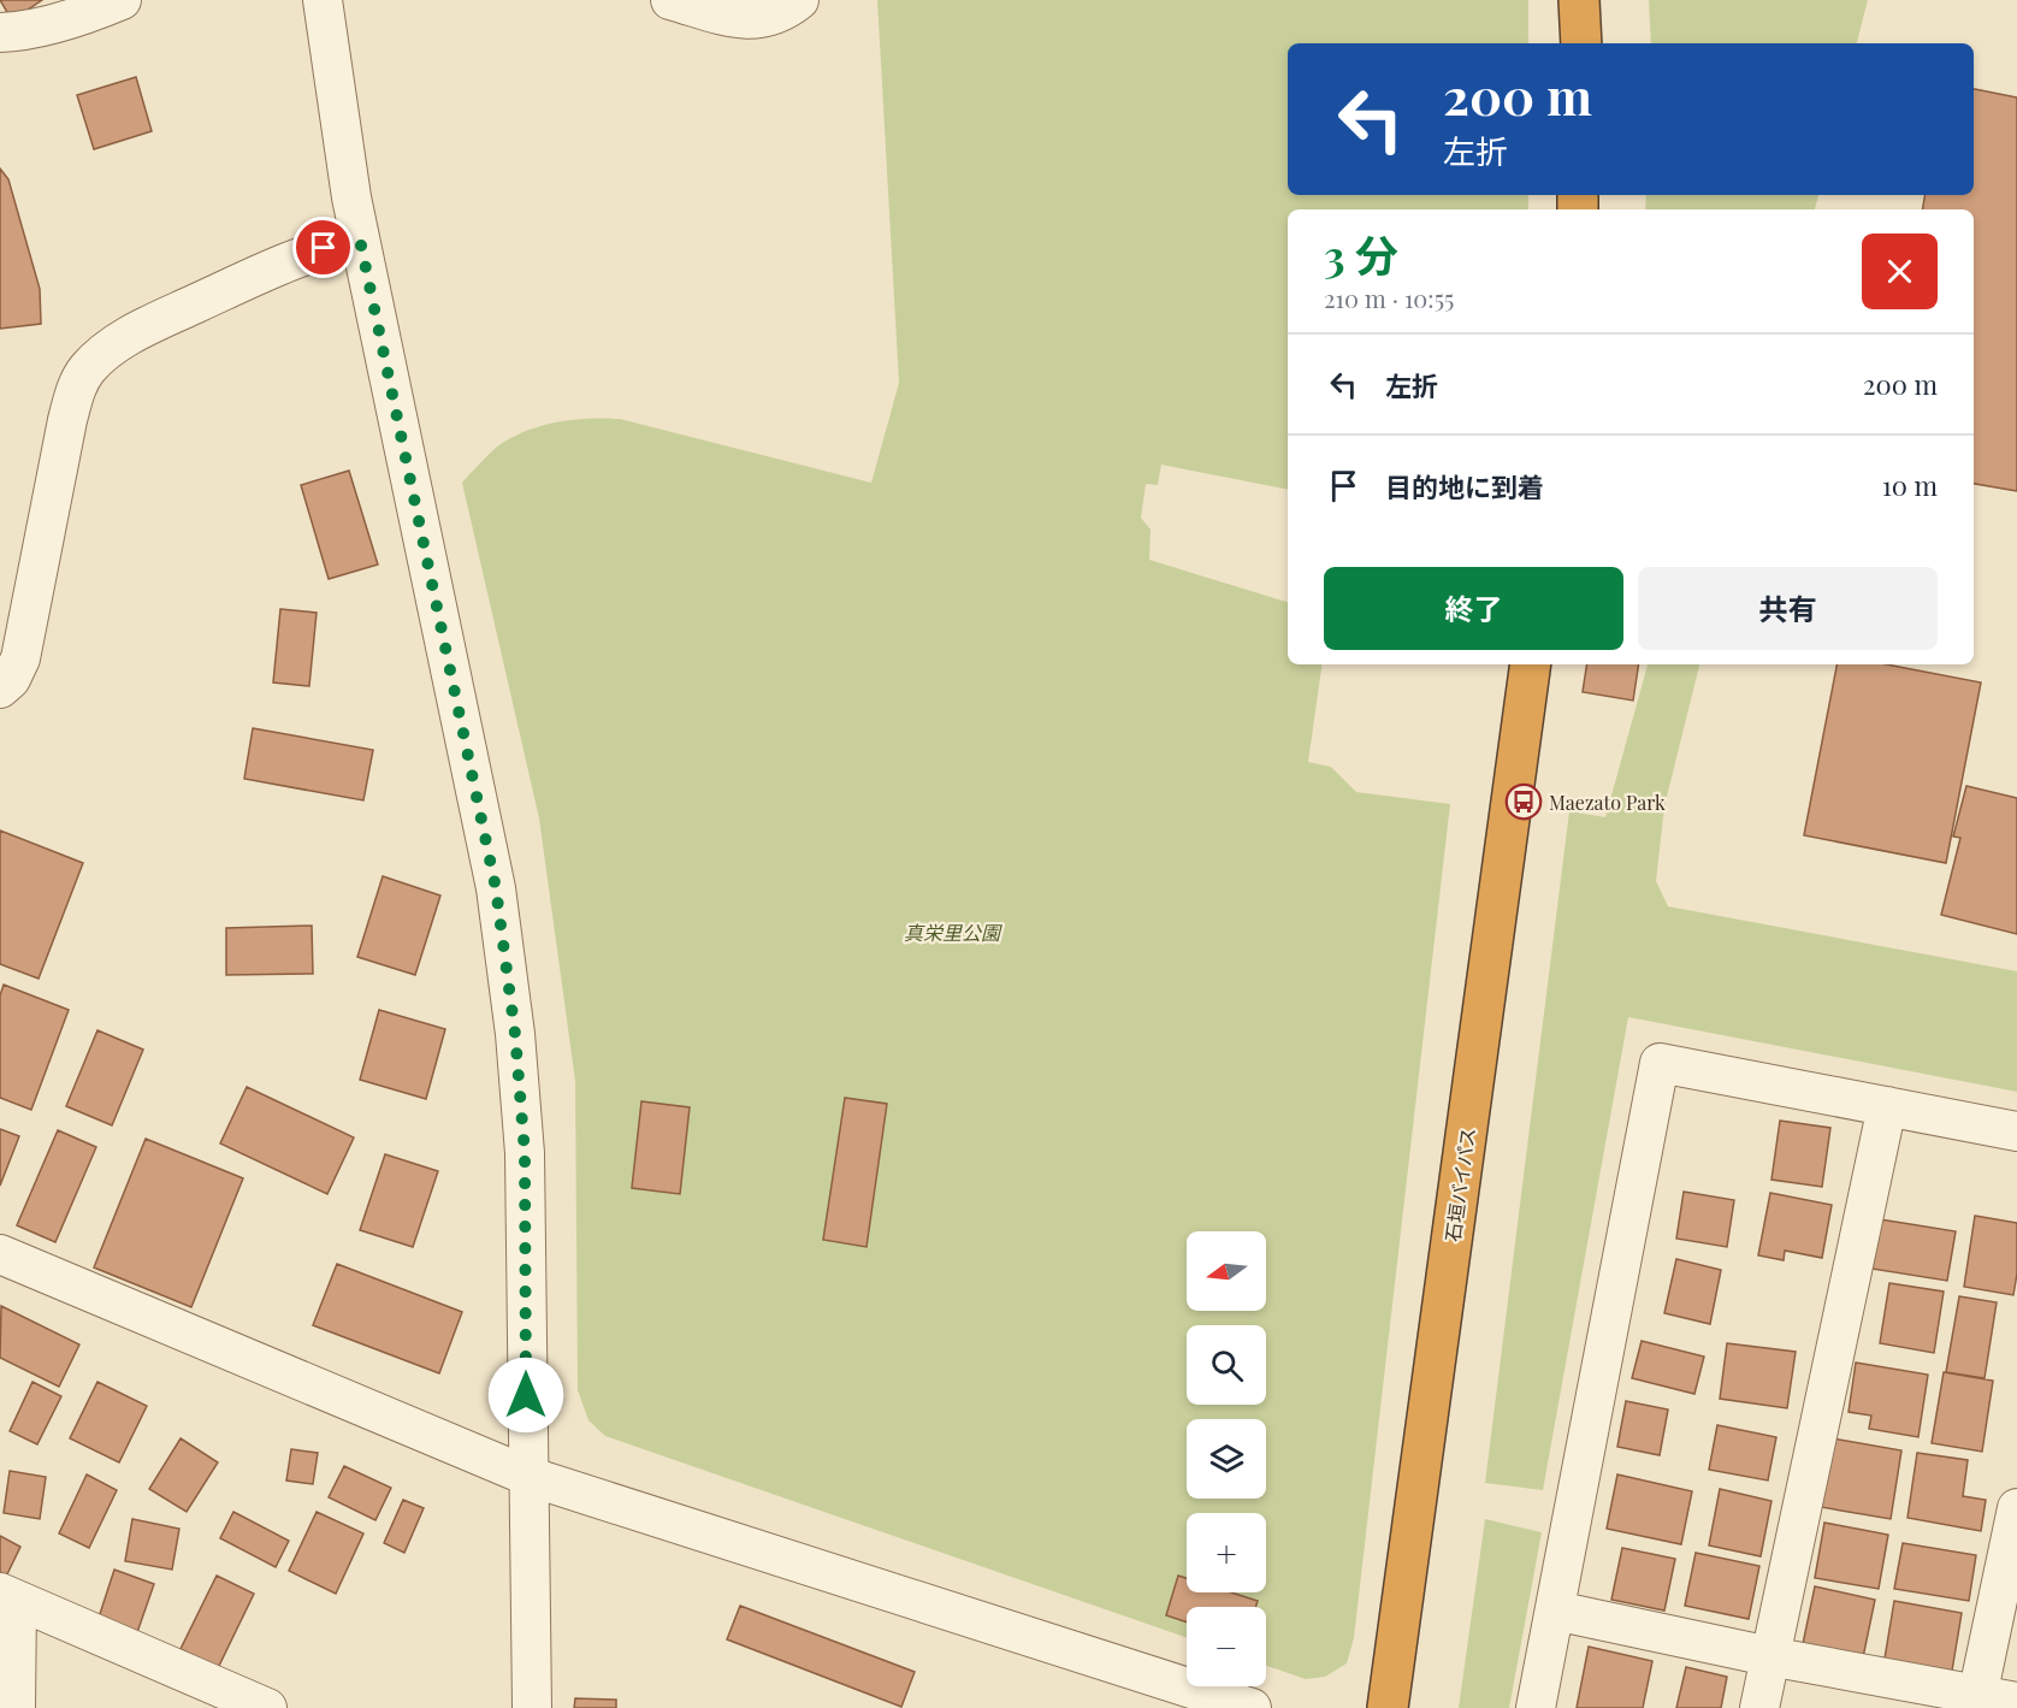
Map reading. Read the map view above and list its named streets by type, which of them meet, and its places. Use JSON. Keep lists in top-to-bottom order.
{
  "streets": {
    "highway": ["石垣バイパス"]
  },
  "parks": ["真栄里公園"],
  "places": {
    "bus stop": ["Maezato Park"]
  },
  "north": "left",
  "page": {
    "turn": ["200 m", "左折"],
    "heading": ["3 分", "210 m · 10:55"],
    "list": [
      {
        "name": "左折",
        "value": "200 m"
      },
      {
        "name": "目的地に到着",
        "value": "10 m"
      }
    ],
    "buttons": ["終了", "共有"],
    "map_buttons": ["+", "−"]
  }
}
